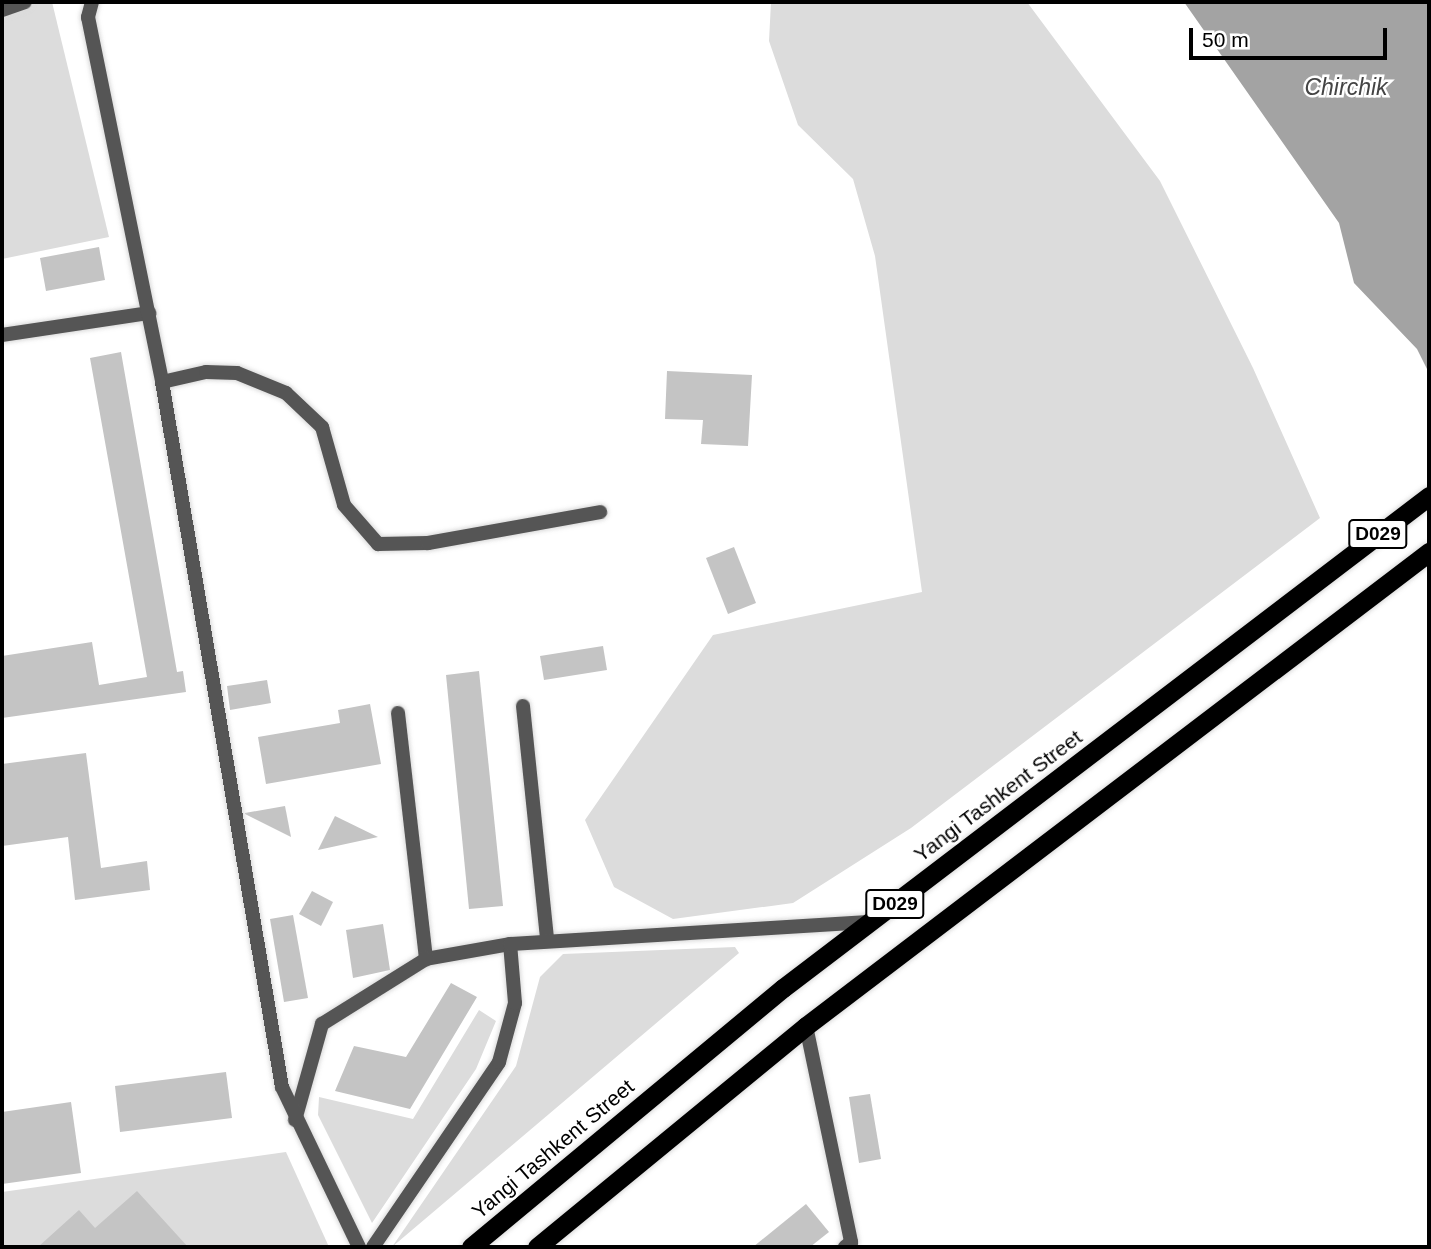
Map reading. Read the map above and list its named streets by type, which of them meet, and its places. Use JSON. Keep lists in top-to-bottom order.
{
  "streets": {
    "highway": ["D029", "Yangi Tashkent Street"]
  },
  "water": ["Chirchik"],
  "scale_bar": "50 m"
}
